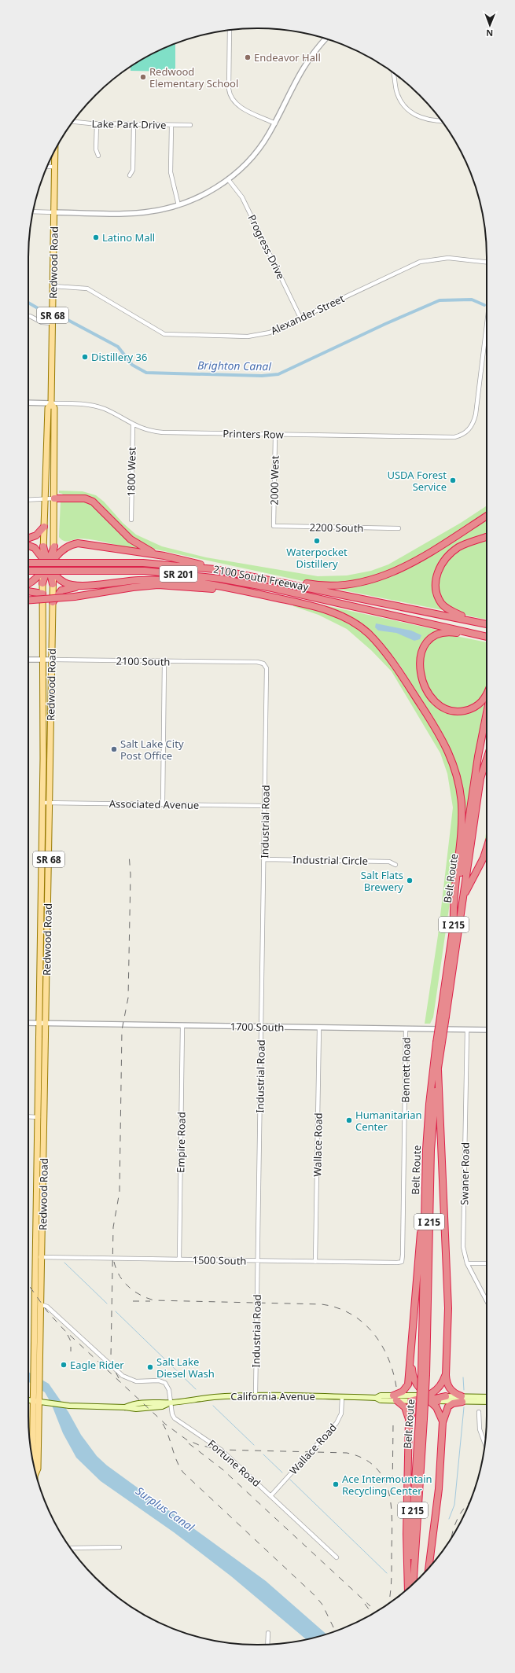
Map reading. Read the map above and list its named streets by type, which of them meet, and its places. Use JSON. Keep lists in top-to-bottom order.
{
  "streets": {
    "highway": [
      "SR 201",
      "2100 South Freeway",
      "Belt Route",
      "I 215"
    ],
    "main road": ["Redwood Road", "SR 68", "California Avenue"],
    "street": [
      "Lake Park Drive",
      "Progress Drive",
      "Alexander Street",
      "Printers Row",
      "1800 West",
      "2000 West",
      "2200 South",
      "2100 South",
      "Associated Avenue",
      "Industrial Road",
      "Industrial Circle",
      "1700 South",
      "Bennett Road",
      "Empire Road",
      "Wallace Road",
      "Swaner Road",
      "1500 South",
      "Fortune Road"
    ]
  },
  "crossings": [
    ["Progress Drive", "Alexander Street"],
    ["Redwood Road", "Alexander Street"],
    ["Redwood Road", "Printers Row"],
    ["Redwood Road", "2100 South"],
    ["Redwood Road", "Associated Avenue"],
    ["Redwood Road", "1700 South"],
    ["Redwood Road", "1500 South"],
    ["Redwood Road", "California Avenue"],
    ["Redwood Road", "Fortune Road"],
    ["Printers Row", "1800 West"],
    ["Printers Row", "2000 West"],
    ["2000 West", "2200 South"],
    ["2100 South", "Industrial Road"],
    ["Associated Avenue", "Industrial Road"],
    ["Industrial Road", "Industrial Circle"],
    ["Industrial Road", "1700 South"],
    ["Industrial Road", "1500 South"],
    ["Industrial Road", "California Avenue"],
    ["1700 South", "Bennett Road"],
    ["1700 South", "Empire Road"],
    ["1700 South", "Wallace Road"],
    ["1700 South", "Swaner Road"],
    ["Bennett Road", "1500 South"],
    ["Empire Road", "1500 South"],
    ["Wallace Road", "1500 South"],
    ["Wallace Road", "California Avenue"],
    ["Wallace Road", "Fortune Road"],
    ["California Avenue", "Fortune Road"]
  ],
  "water": ["Brighton Canal", "Surplus Canal"],
  "places": [
    "Endeavor Hall",
    "Redwood Elementary School",
    "Latino Mall",
    "Distillery 36",
    "USDA Forest Service",
    "Waterpocket Distillery",
    "Salt Lake City Post Office",
    "Salt Flats Brewery",
    "Humanitarian Center",
    "Eagle Rider",
    "Salt Lake Diesel Wash",
    "Ace Intermountain Recycling Center"
  ],
  "north": "bottom"
}
